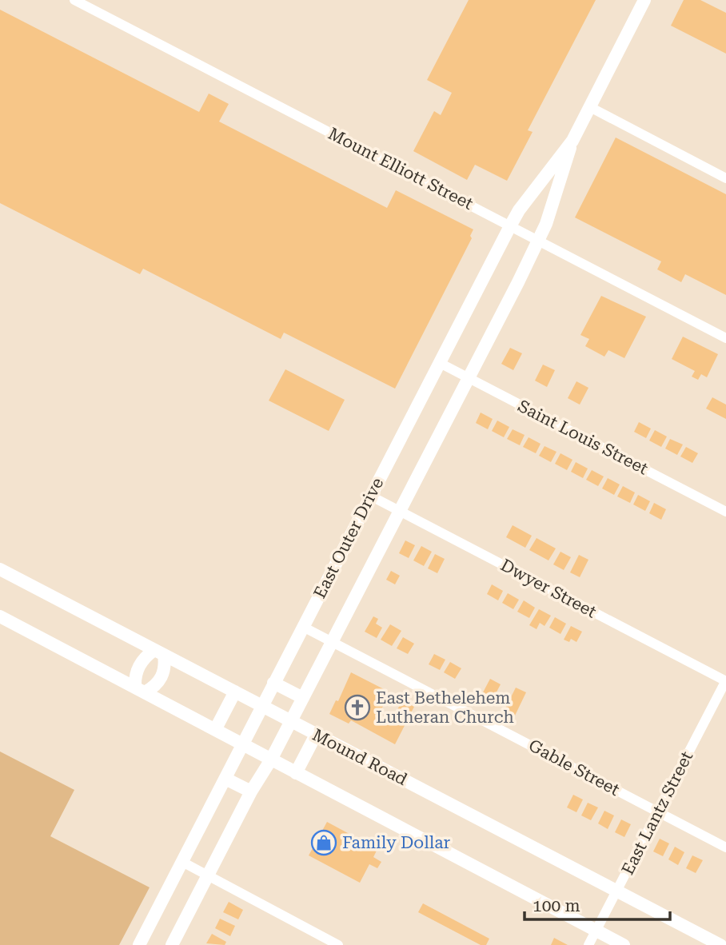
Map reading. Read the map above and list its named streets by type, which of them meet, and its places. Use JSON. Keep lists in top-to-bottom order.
{
  "streets": {
    "main road": ["East Outer Drive", "Mound Road"],
    "street": [
      "Mount Elliott Street",
      "Saint Louis Street",
      "Dwyer Street",
      "Gable Street",
      "East Lantz Street"
    ]
  },
  "crossings": [
    ["Mount Elliott Street", "East Outer Drive"],
    ["Saint Louis Street", "East Outer Drive"],
    ["East Outer Drive", "Dwyer Street"],
    ["East Outer Drive", "Mound Road"],
    ["East Outer Drive", "Gable Street"],
    ["Dwyer Street", "East Lantz Street"],
    ["Mound Road", "East Lantz Street"],
    ["Gable Street", "East Lantz Street"]
  ],
  "places": {
    "church": ["East Bethelehem Lutheran Church"],
    "shop": ["Family Dollar"]
  },
  "scale_bar": "100 m"
}
